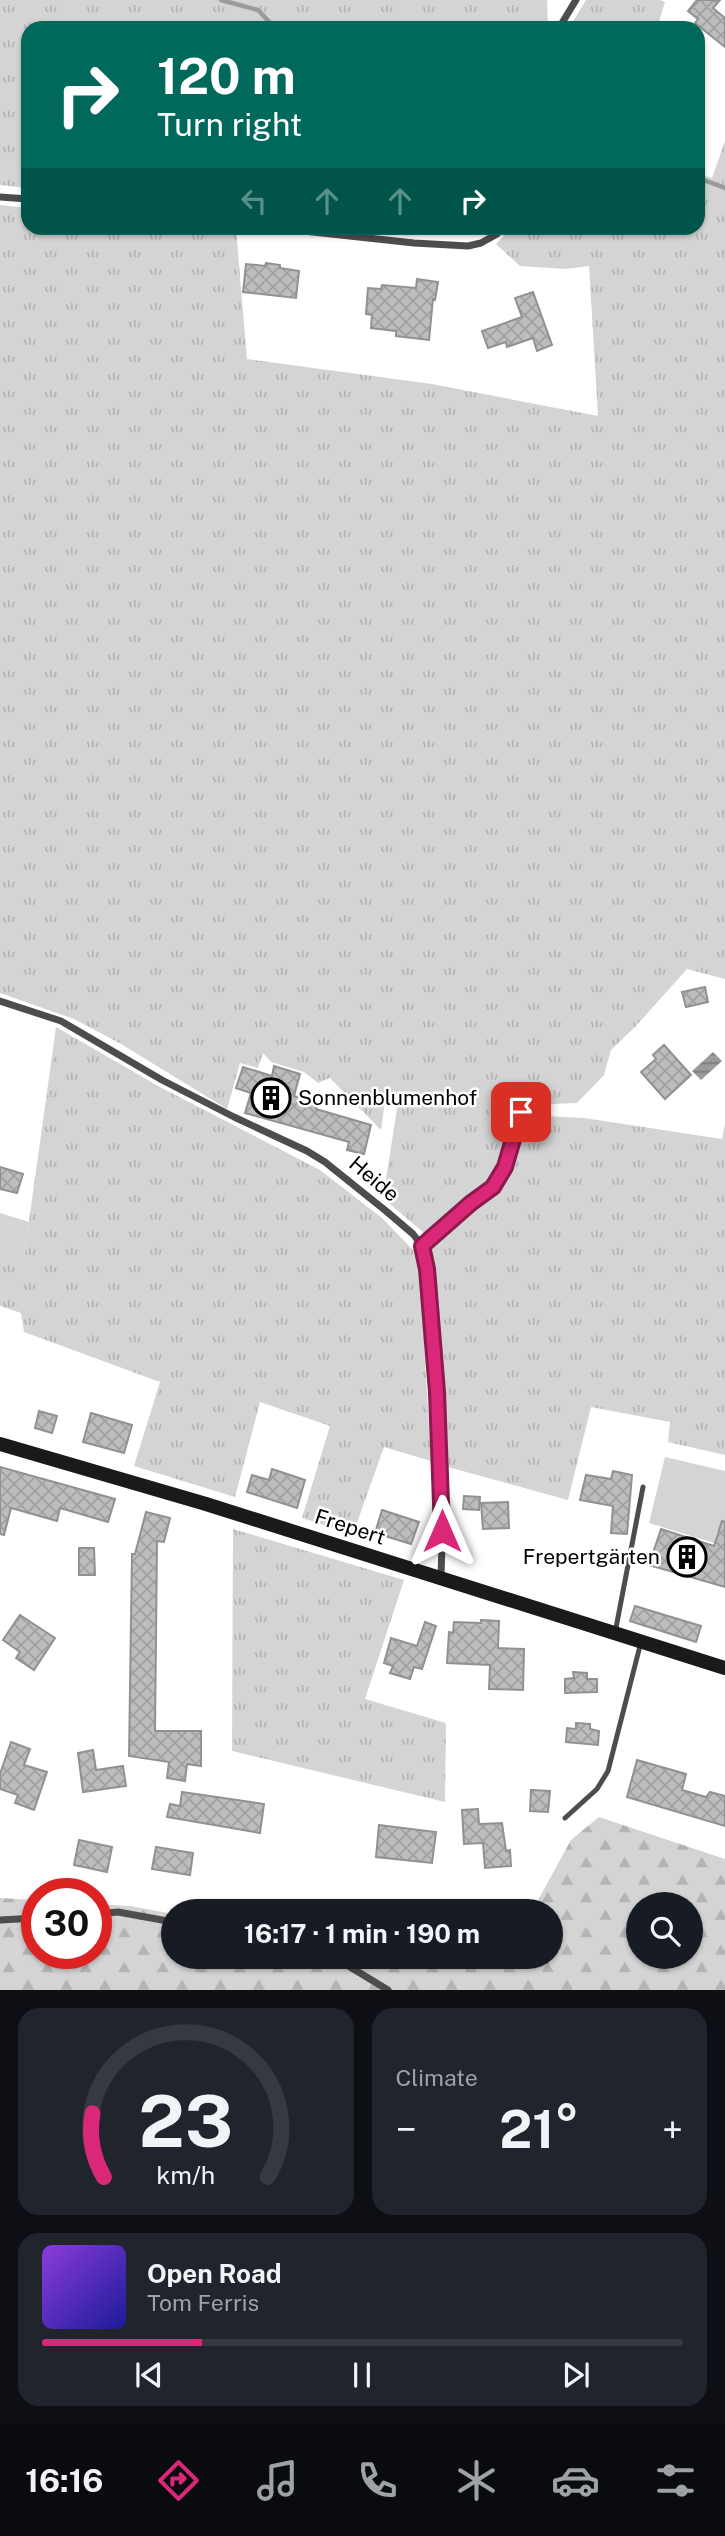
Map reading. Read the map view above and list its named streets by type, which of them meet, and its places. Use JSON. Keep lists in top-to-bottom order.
{
  "streets": {
    "street": ["Heide", "Frepert"]
  },
  "places": {
    "building": ["Sonnenblumenhof", "Frepertgärten"]
  },
  "page": {
    "turn": ["120 m", "Turn right"],
    "limit": "30",
    "trip": "16:17 · 1 min · 190 m",
    "tile": "Climate",
    "heat": ["−", "21°", "+"],
    "song": ["Open Road", "Tom Ferris"],
    "tabs": "16:16",
    "gauge": ["23", "km/h"]
  }
}
